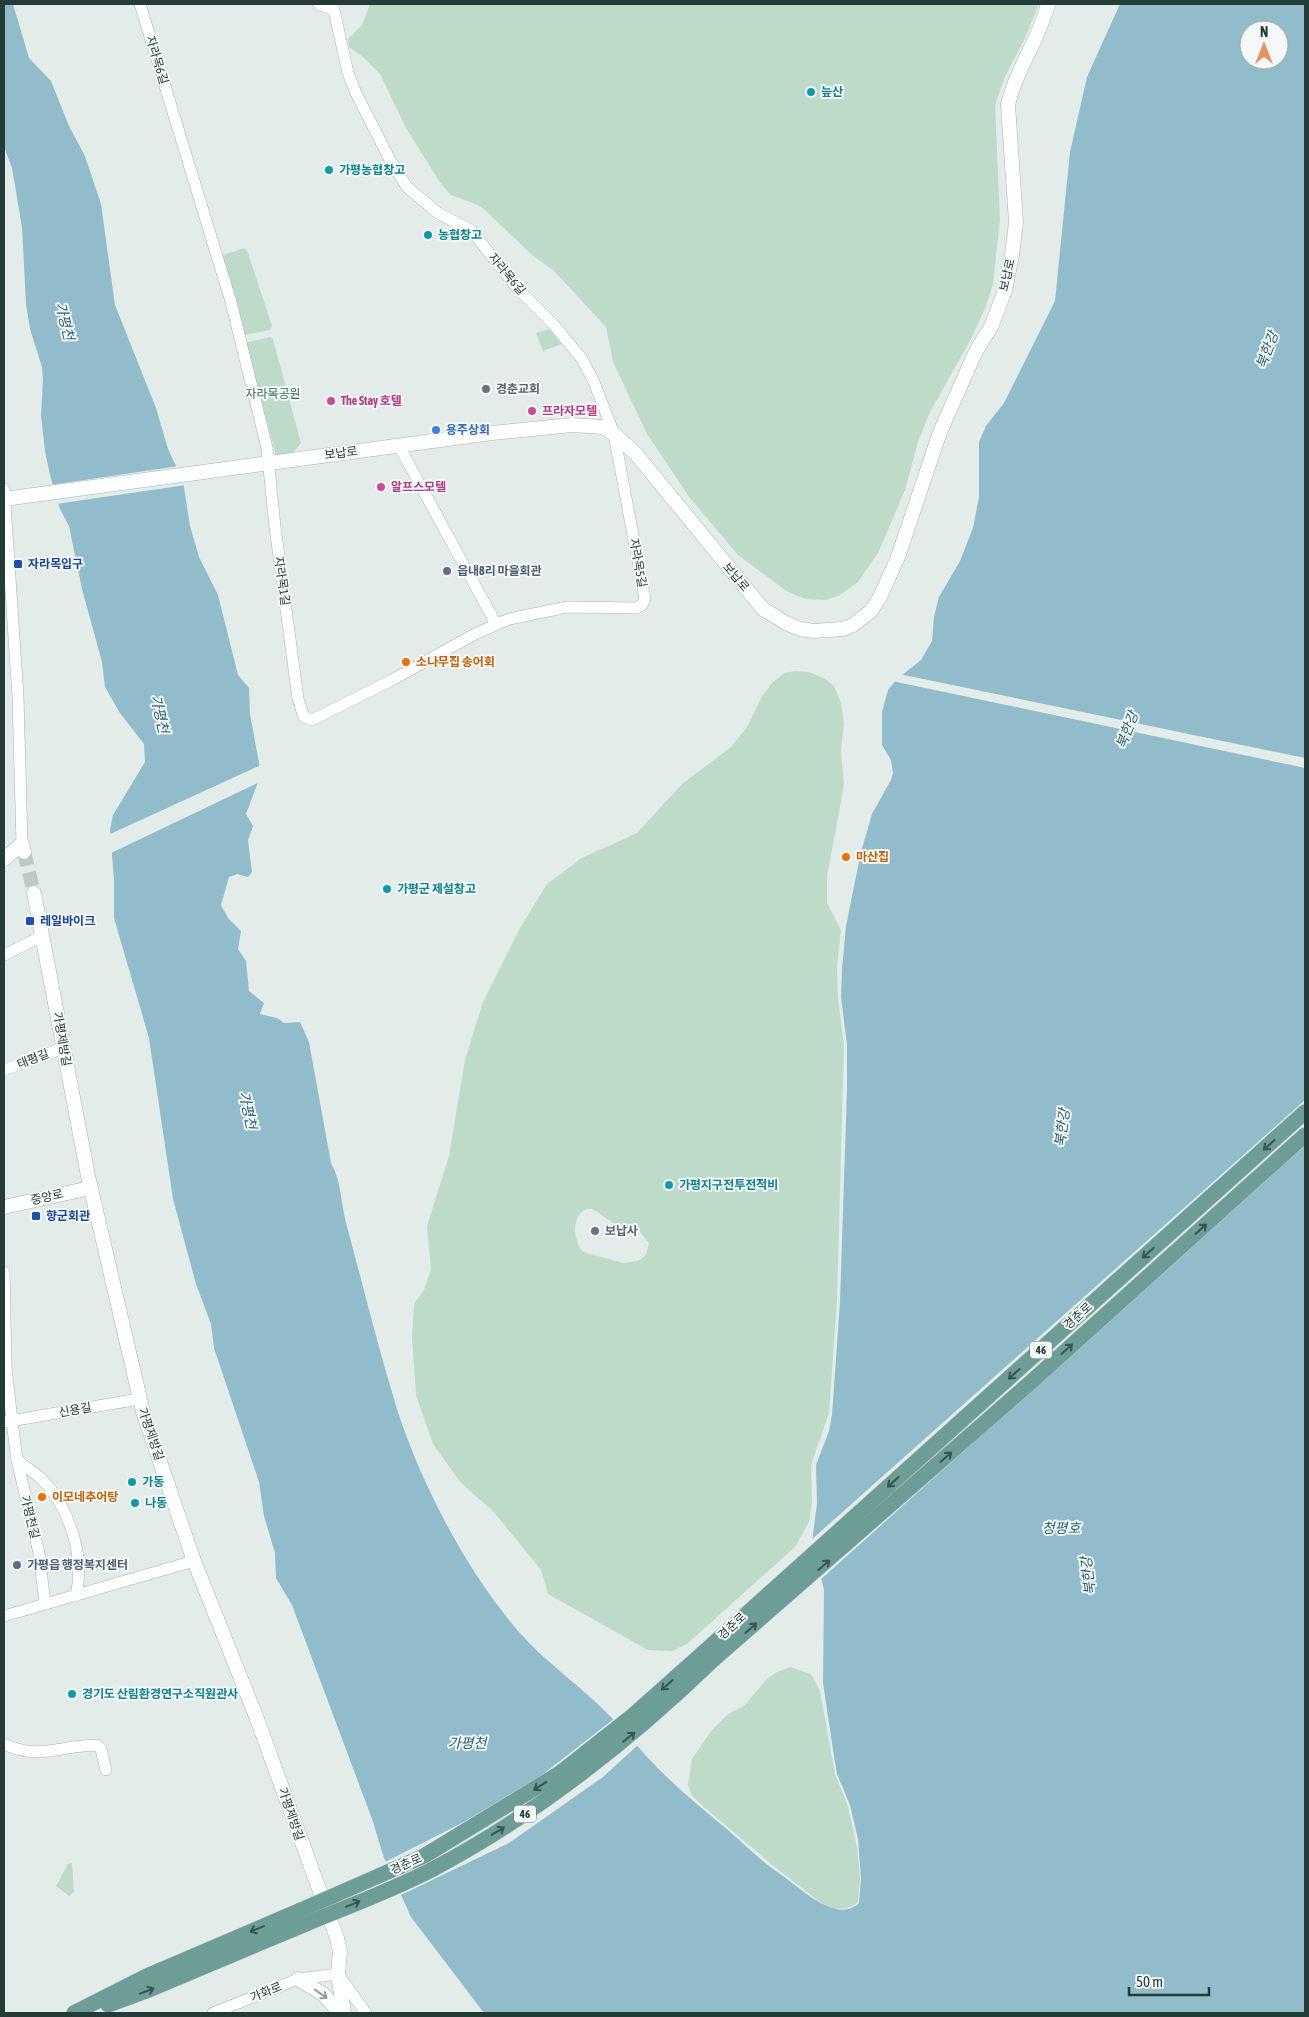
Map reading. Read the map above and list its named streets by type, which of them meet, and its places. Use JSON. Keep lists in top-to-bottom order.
{
  "streets": {
    "main road": ["경춘로", "46"],
    "street": [
      "자라목6길",
      "보납로",
      "자라목5길",
      "자라목1길",
      "가평제방길",
      "태평길",
      "중앙로",
      "신용길",
      "가평천길",
      "가화로"
    ]
  },
  "crossings": [
    ["자라목6길", "보납로"],
    ["자라목6길", "자라목5길"],
    ["자라목6길", "자라목1길"],
    ["보납로", "자라목5길"],
    ["보납로", "자라목1길"],
    ["자라목5길", "자라목1길"],
    ["가평제방길", "태평길"],
    ["가평제방길", "중앙로"],
    ["가평제방길", "신용길"],
    ["가평제방길", "가화로"]
  ],
  "water": ["가평천", "북한강", "청평호"],
  "parks": ["자라목공원"],
  "places": {
    "other": [
      "늪산",
      "가평농협창고",
      "농협창고",
      "경춘교회",
      "The Stay 호텔",
      "프라자모텔",
      "용주상회",
      "알프스모텔",
      "읍내8리 마을회관",
      "소나무집 송어회",
      "마산집",
      "가평군 제설창고",
      "가평지구전투전적비",
      "보납사",
      "가동",
      "이모네추어탕",
      "나동",
      "가평읍 행정복지센터",
      "경기도 산림환경연구소직원관사"
    ],
    "transit": ["자라목입구", "레일바이크", "향군회관"]
  },
  "scale_bar": "50 m",
  "north": "top"
}
